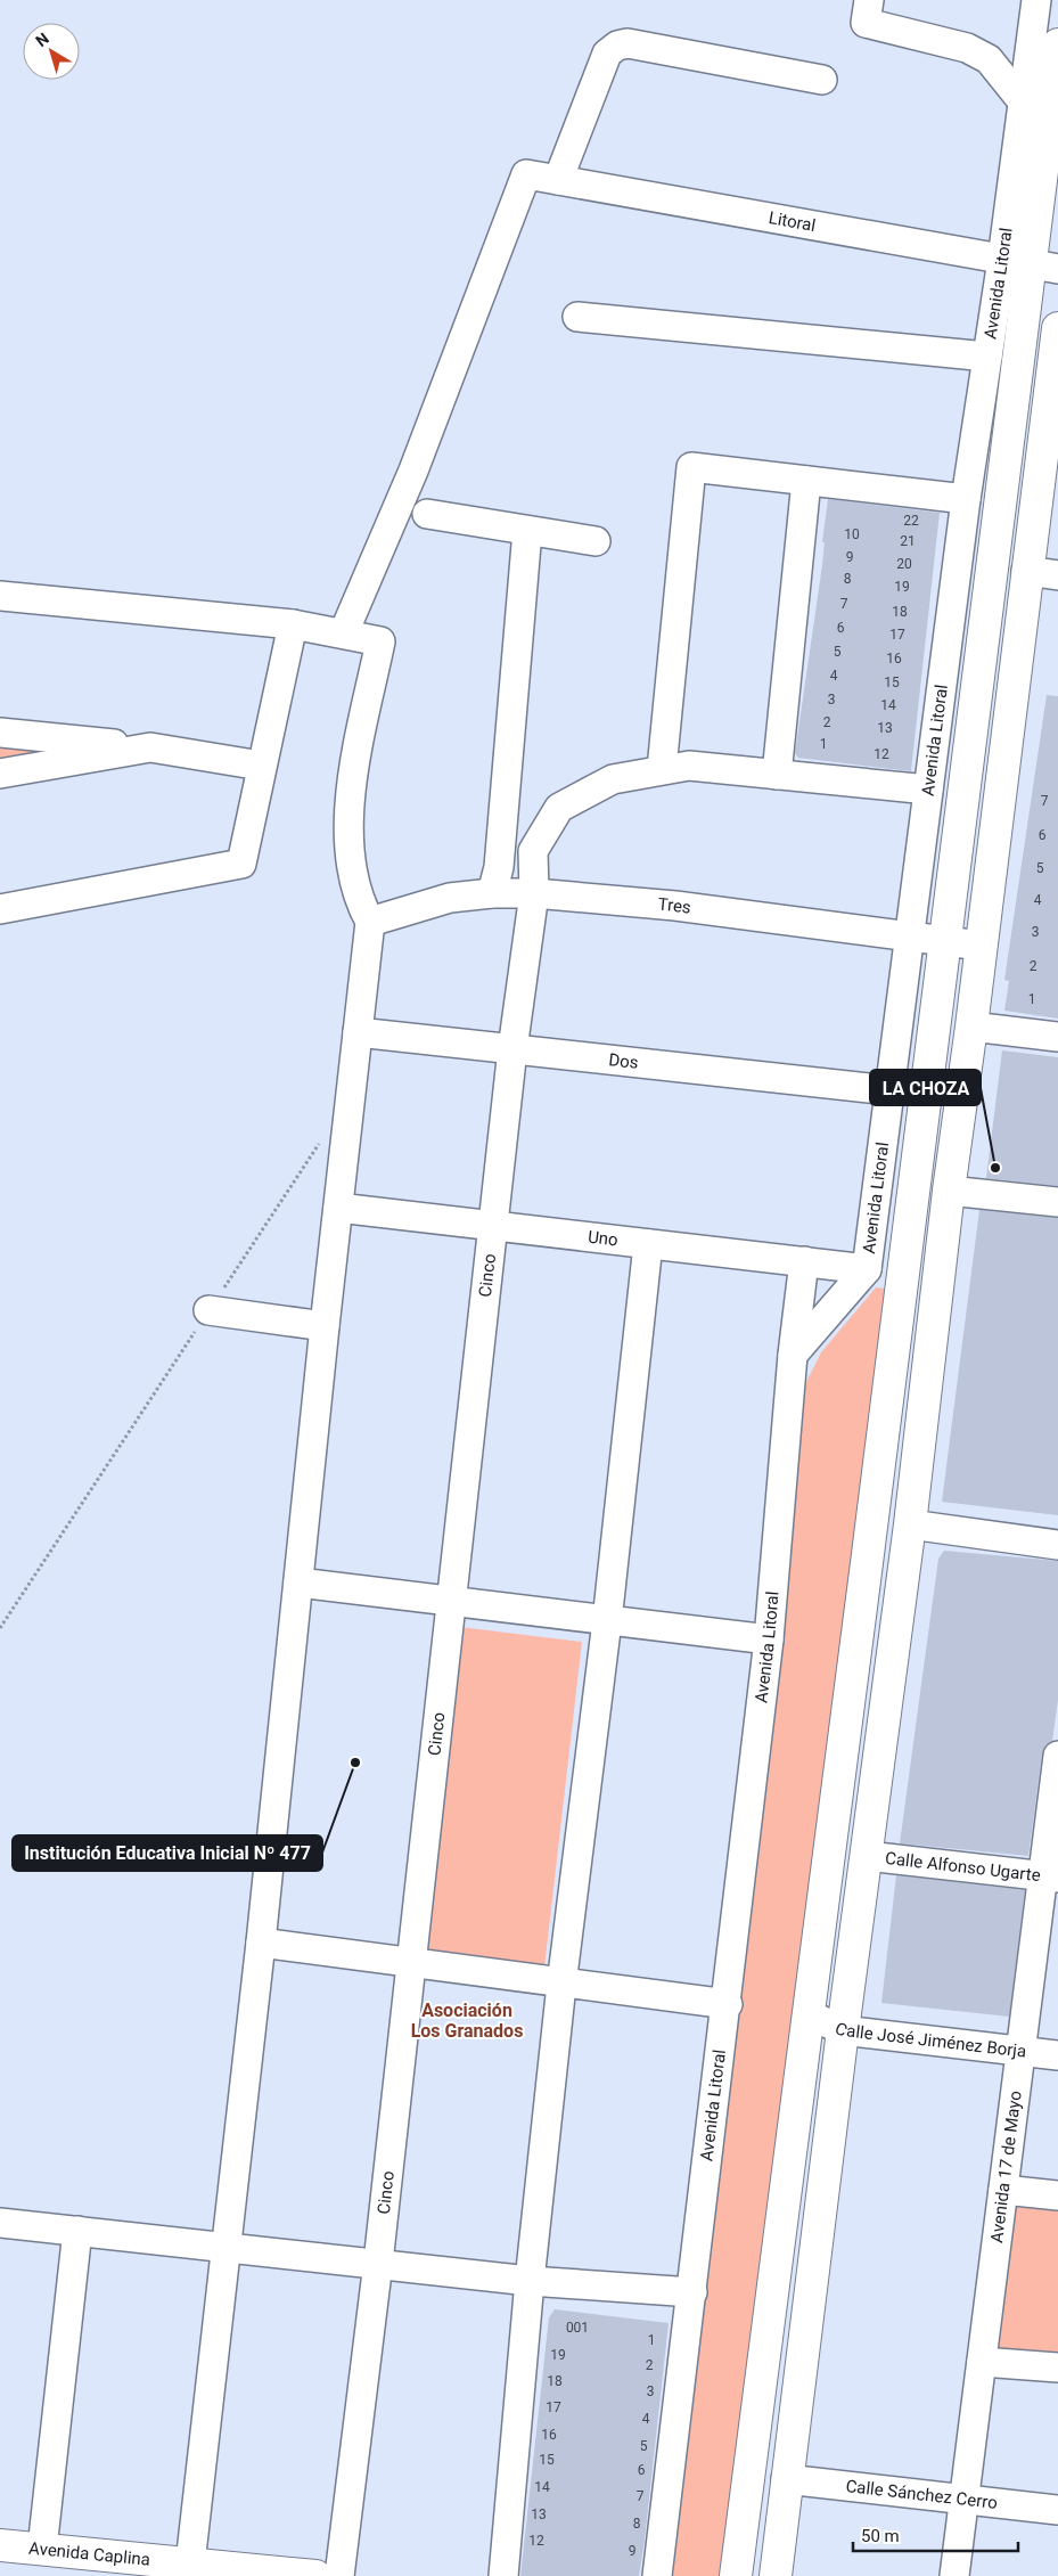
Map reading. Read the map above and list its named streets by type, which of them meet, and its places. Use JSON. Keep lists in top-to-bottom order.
{
  "streets": {
    "main road": ["Avenida Litoral", "Avenida Caplina"],
    "street": [
      "Litoral",
      "Tres",
      "Dos",
      "Uno",
      "Cinco",
      "Calle Alfonso Ugarte",
      "Calle José Jiménez Borja",
      "Avenida 17 de Mayo",
      "Calle Sánchez Cerro"
    ]
  },
  "crossings": [
    ["Litoral", "Avenida Litoral"],
    ["Avenida Litoral", "Tres"],
    ["Avenida Litoral", "Dos"],
    ["Avenida Litoral", "Uno"],
    ["Avenida Litoral", "Cinco"],
    ["Avenida Litoral", "Calle José Jiménez Borja"],
    ["Tres", "Cinco"],
    ["Dos", "Cinco"],
    ["Uno", "Cinco"],
    ["Calle Alfonso Ugarte", "Avenida 17 de Mayo"],
    ["Calle José Jiménez Borja", "Avenida 17 de Mayo"],
    ["Avenida 17 de Mayo", "Calle Sánchez Cerro"]
  ],
  "districts": ["Asociación Los Granados"],
  "places": ["LA CHOZA", "Institución Educativa Inicial Nº 477"],
  "house_numbers": [
    "22",
    "10",
    "21",
    "9",
    "20",
    "8",
    "19",
    "7",
    "18",
    "6",
    "17",
    "5",
    "16",
    "4",
    "15",
    "3",
    "14",
    "2",
    "13",
    "1",
    "12",
    "7",
    "6",
    "5",
    "4",
    "3",
    "2",
    "1",
    "001",
    "1",
    "19",
    "2",
    "18",
    "3",
    "17",
    "4",
    "16",
    "5",
    "15",
    "6",
    "14",
    "7",
    "13",
    "8",
    "12",
    "9"
  ],
  "scale_bar": "50 m",
  "north": "top left"
}
